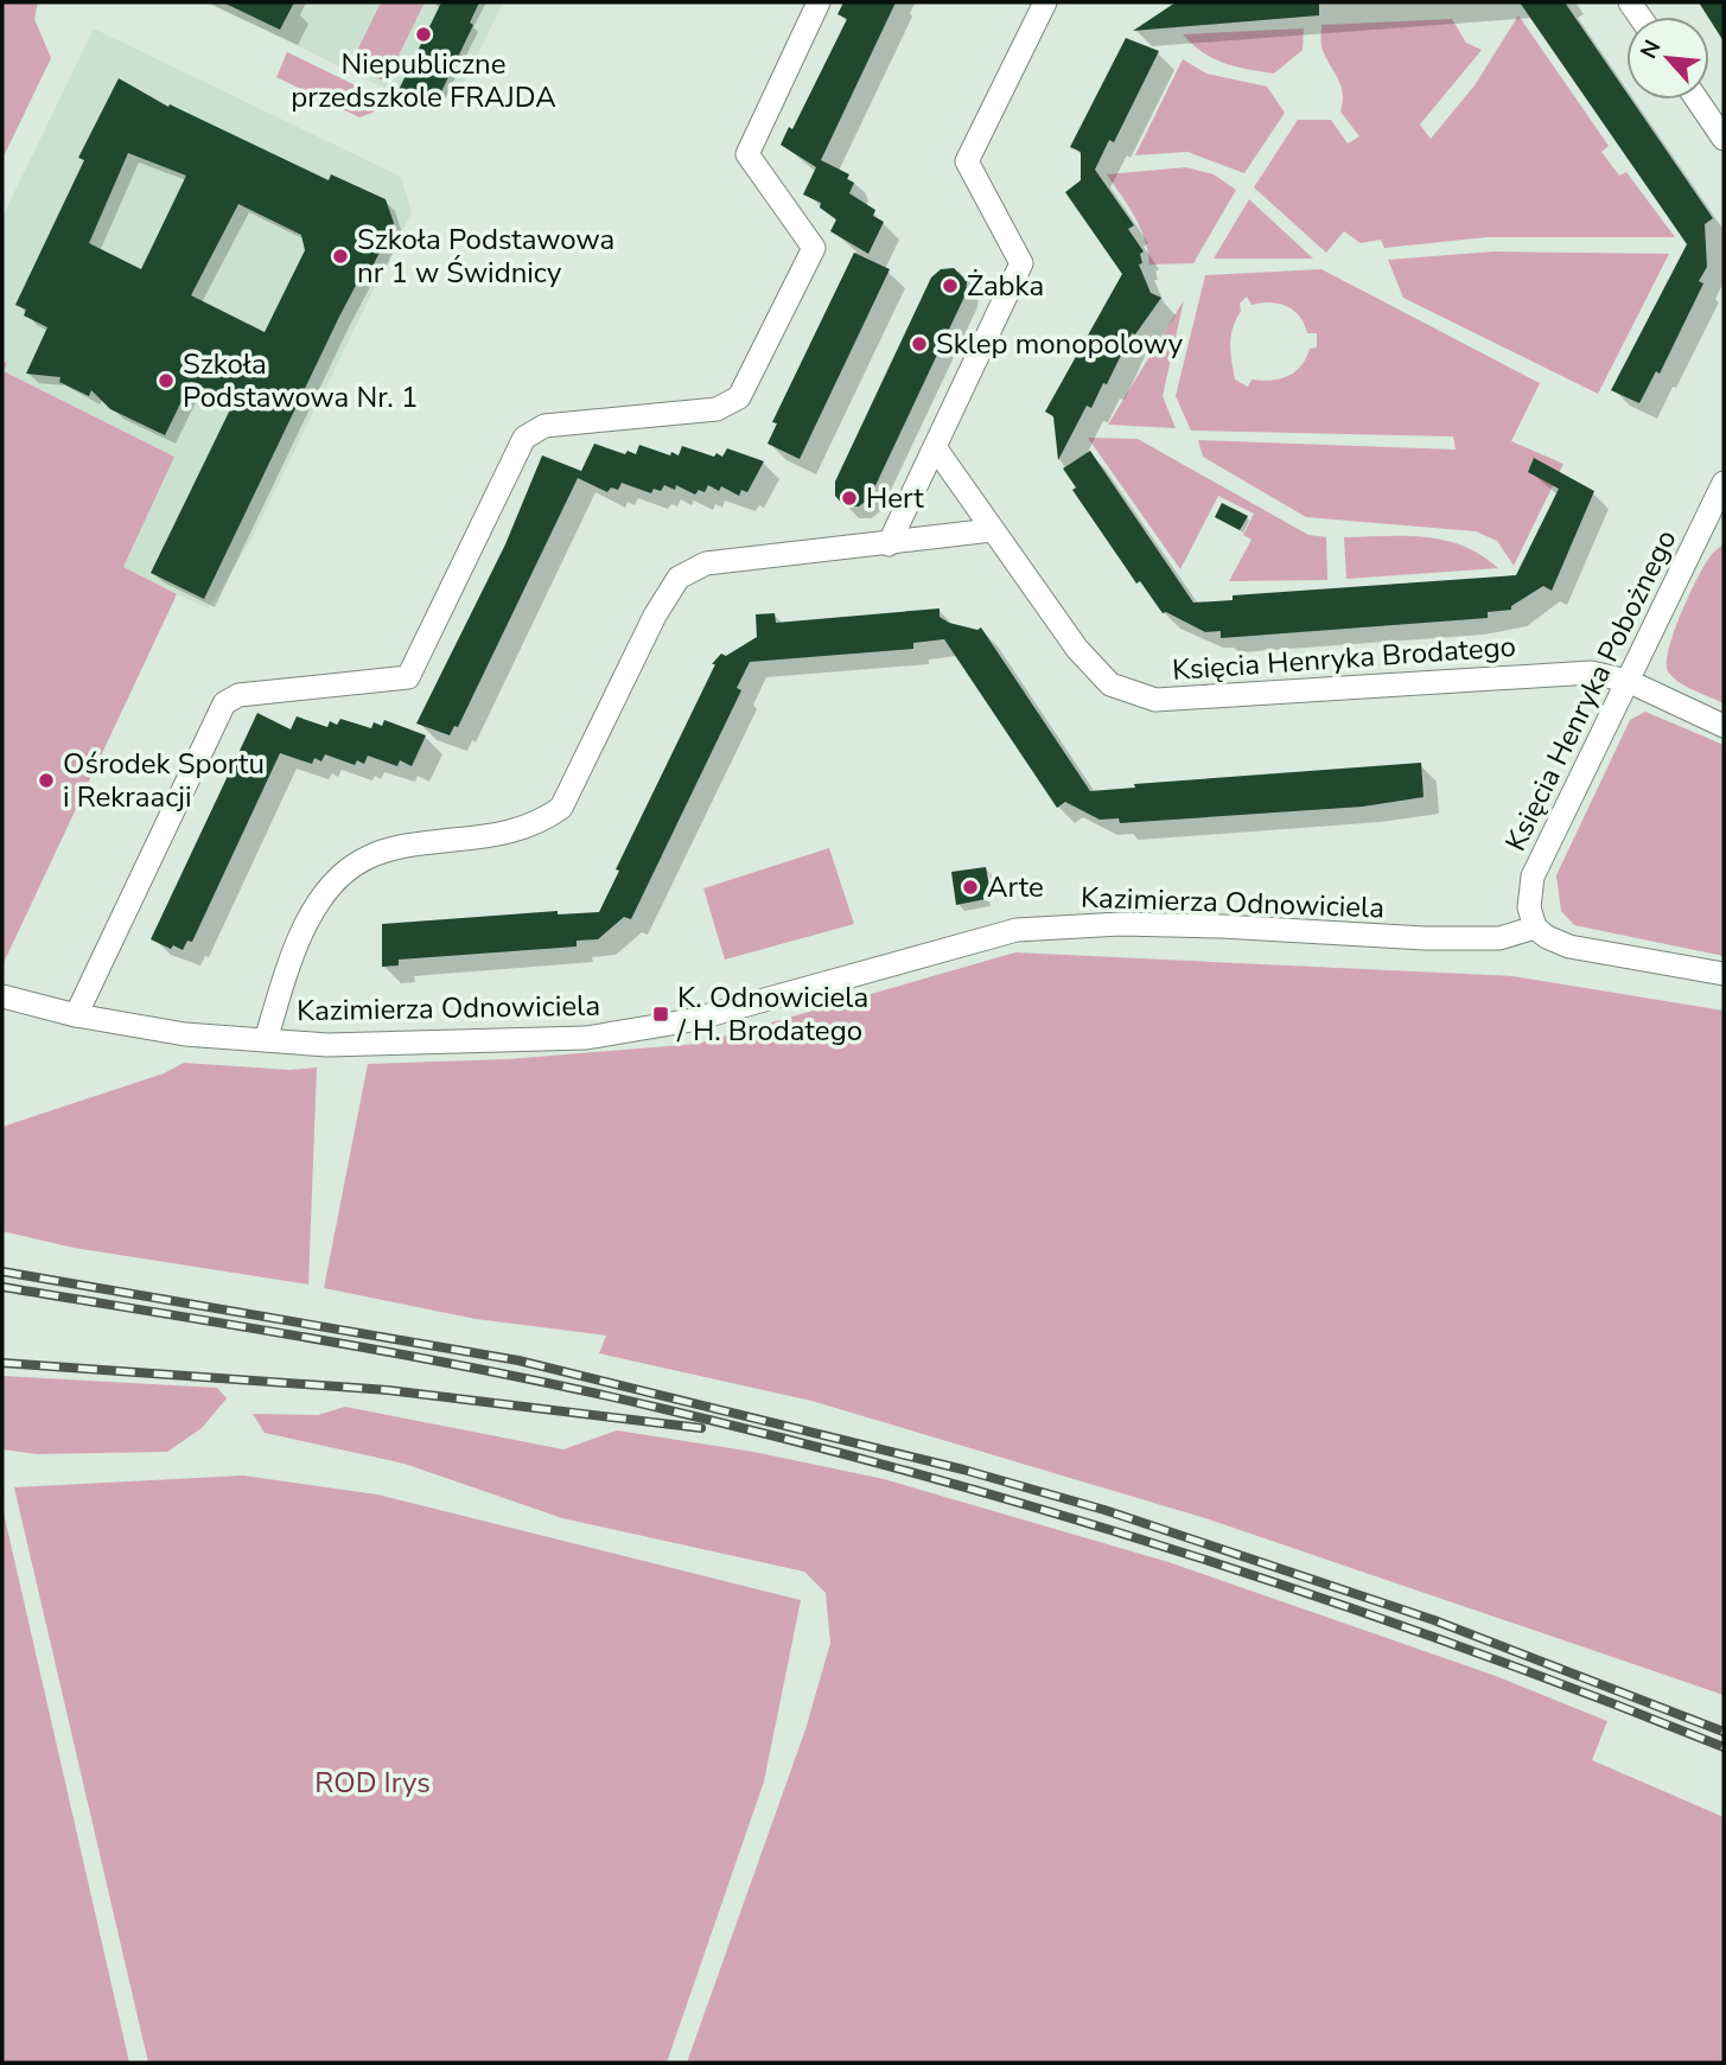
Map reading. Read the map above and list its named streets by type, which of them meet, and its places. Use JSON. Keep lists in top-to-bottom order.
{
  "streets": {
    "street": ["Księcia Henryka Brodatego", "Księcia Henryka Pobożnego", "Kazimierza Odnowiciela"]
  },
  "crossings": [
    ["Księcia Henryka Brodatego", "Księcia Henryka Pobożnego"],
    ["Księcia Henryka Pobożnego", "Kazimierza Odnowiciela"]
  ],
  "parks": ["ROD Irys"],
  "places": {
    "other": [
      "Niepubliczne przedszkole FRAJDA",
      "Szkoła Podstawowa nr 1 w Świdnicy",
      "Żabka",
      "Sklep monopolowy",
      "Szkoła Podstawowa Nr. 1",
      "Hert",
      "Ośrodek Sportu i Rekraacji",
      "Arte"
    ],
    "transit": ["K. Odnowiciela / H. Brodatego"]
  },
  "north": "top left"
}
